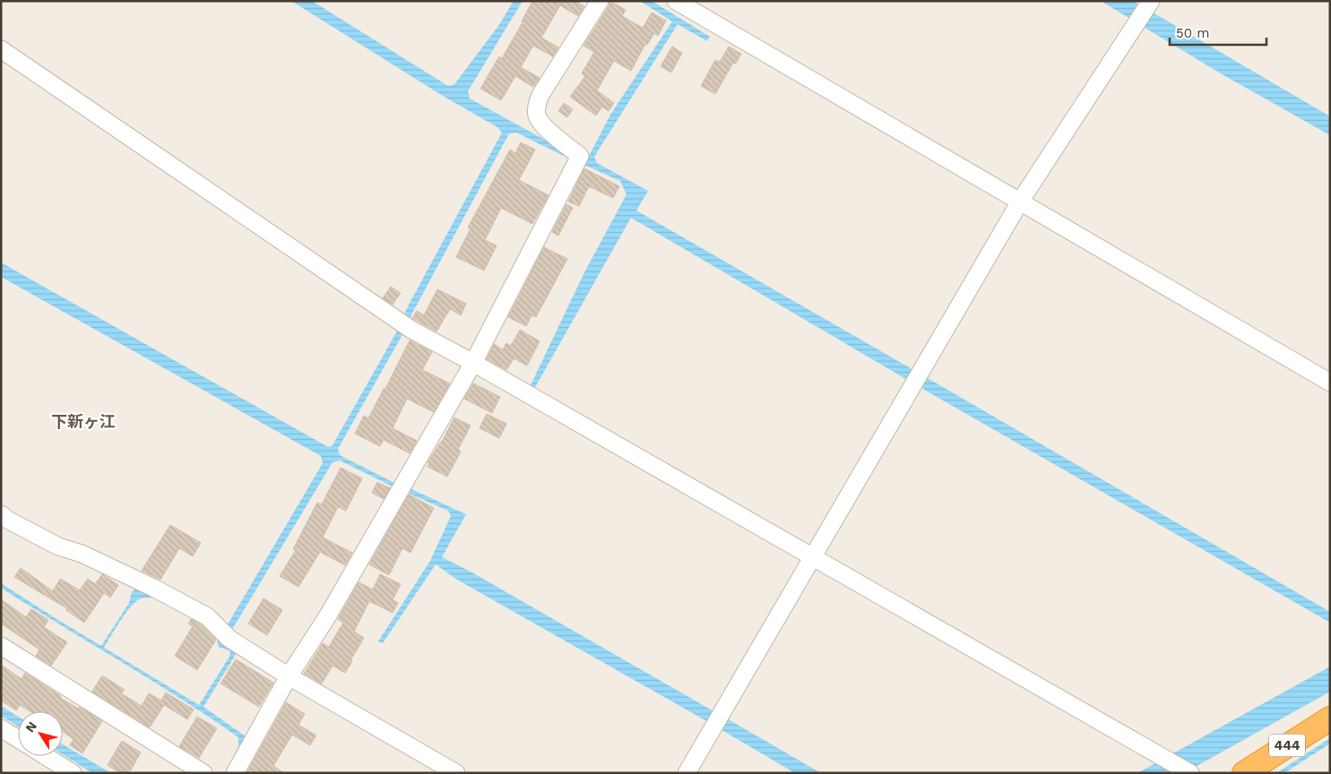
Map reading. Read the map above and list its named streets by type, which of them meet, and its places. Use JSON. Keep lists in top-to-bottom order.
{
  "streets": {
    "highway": ["444"]
  },
  "districts": ["下新ヶ江"],
  "scale_bar": "50 m",
  "north": "top left"
}
